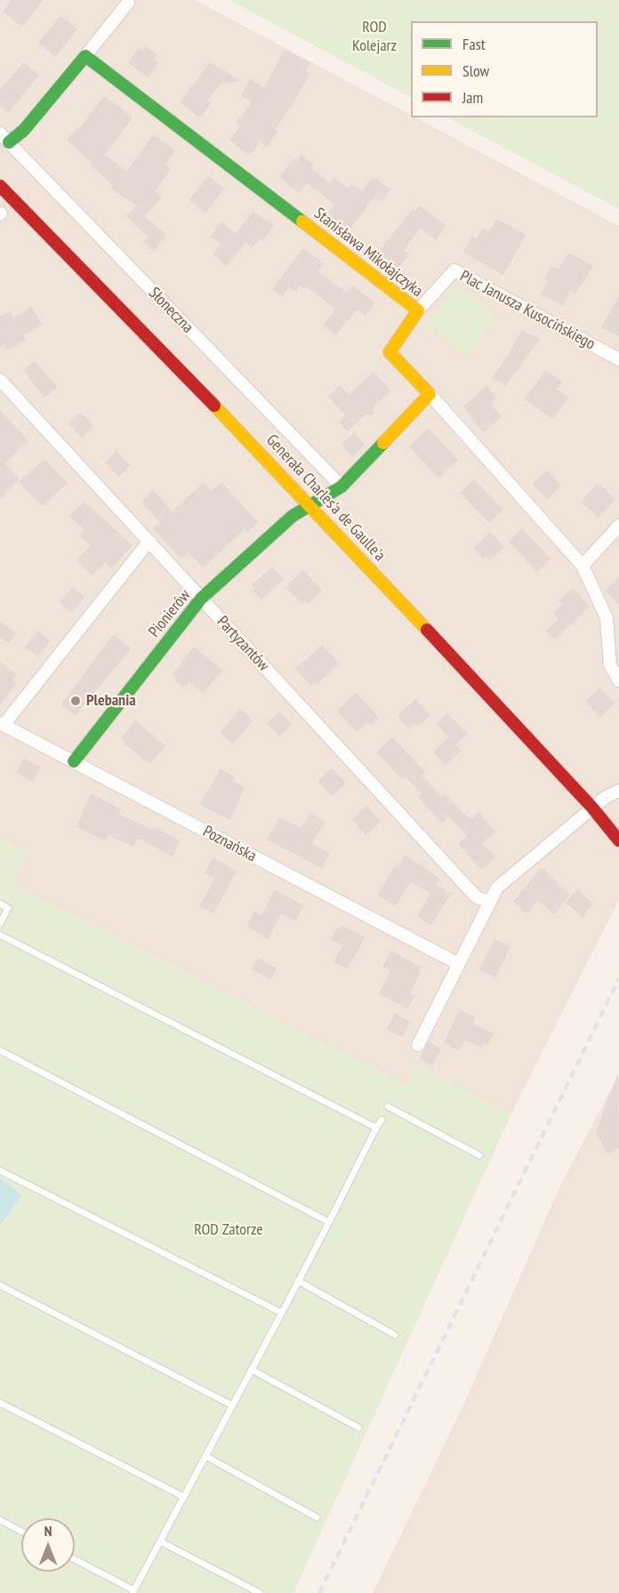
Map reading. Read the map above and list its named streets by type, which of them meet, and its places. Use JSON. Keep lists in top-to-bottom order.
{
  "streets": {
    "street": [
      "Stanisława Mikołajczyka",
      "Słoneczna",
      "Plac Janusza Kusocińskiego",
      "Generała Charles'a de Gaulle'a",
      "Pionierów",
      "Partyzantów",
      "Poznańska"
    ]
  },
  "crossings": [
    ["Stanisława Mikołajczyka", "Plac Janusza Kusocińskiego"],
    ["Generała Charles'a de Gaulle'a", "Pionierów"],
    ["Pionierów", "Partyzantów"],
    ["Pionierów", "Poznańska"]
  ],
  "parks": ["ROD Kolejarz", "ROD Zatorze"],
  "places": ["Plebania"],
  "legend": ["Fast", "Slow", "Jam"],
  "north": "top"
}
